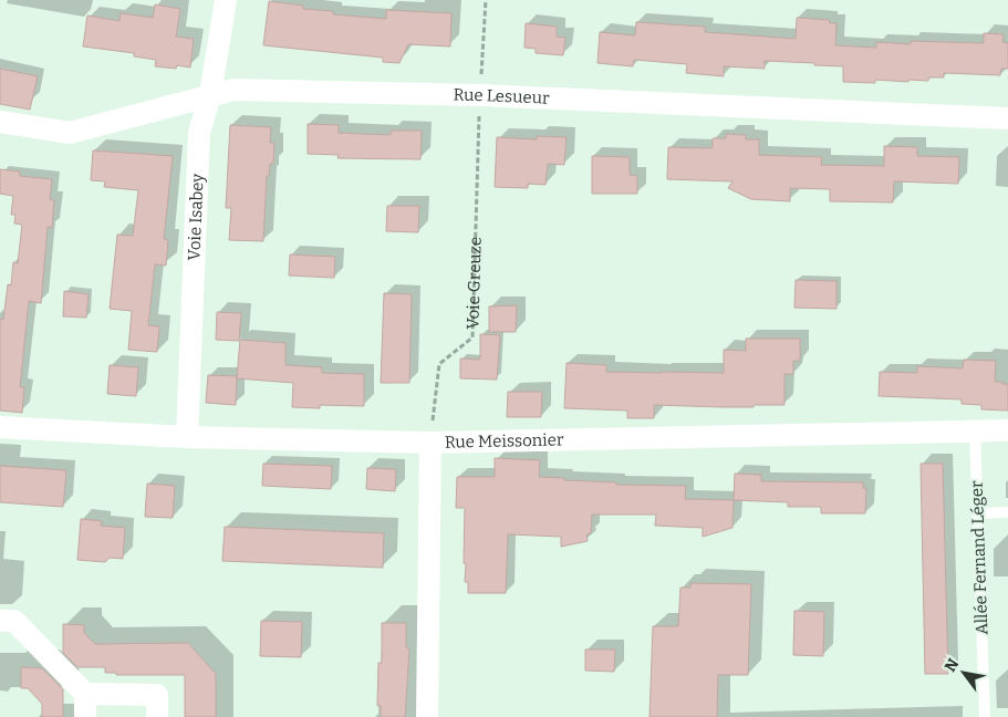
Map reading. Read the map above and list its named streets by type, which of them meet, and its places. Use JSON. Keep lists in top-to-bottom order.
{
  "streets": {
    "street": ["Rue Lesueur", "Voie Isabey", "Rue Meissonier"],
    "lane": ["Allée Fernand Léger"],
    "path": ["Voie Greuze"]
  },
  "crossings": [
    ["Rue Lesueur", "Voie Isabey"],
    ["Rue Lesueur", "Voie Greuze"],
    ["Voie Isabey", "Rue Meissonier"],
    ["Voie Greuze", "Rue Meissonier"],
    ["Rue Meissonier", "Allée Fernand Léger"]
  ],
  "north": "top left"
}
